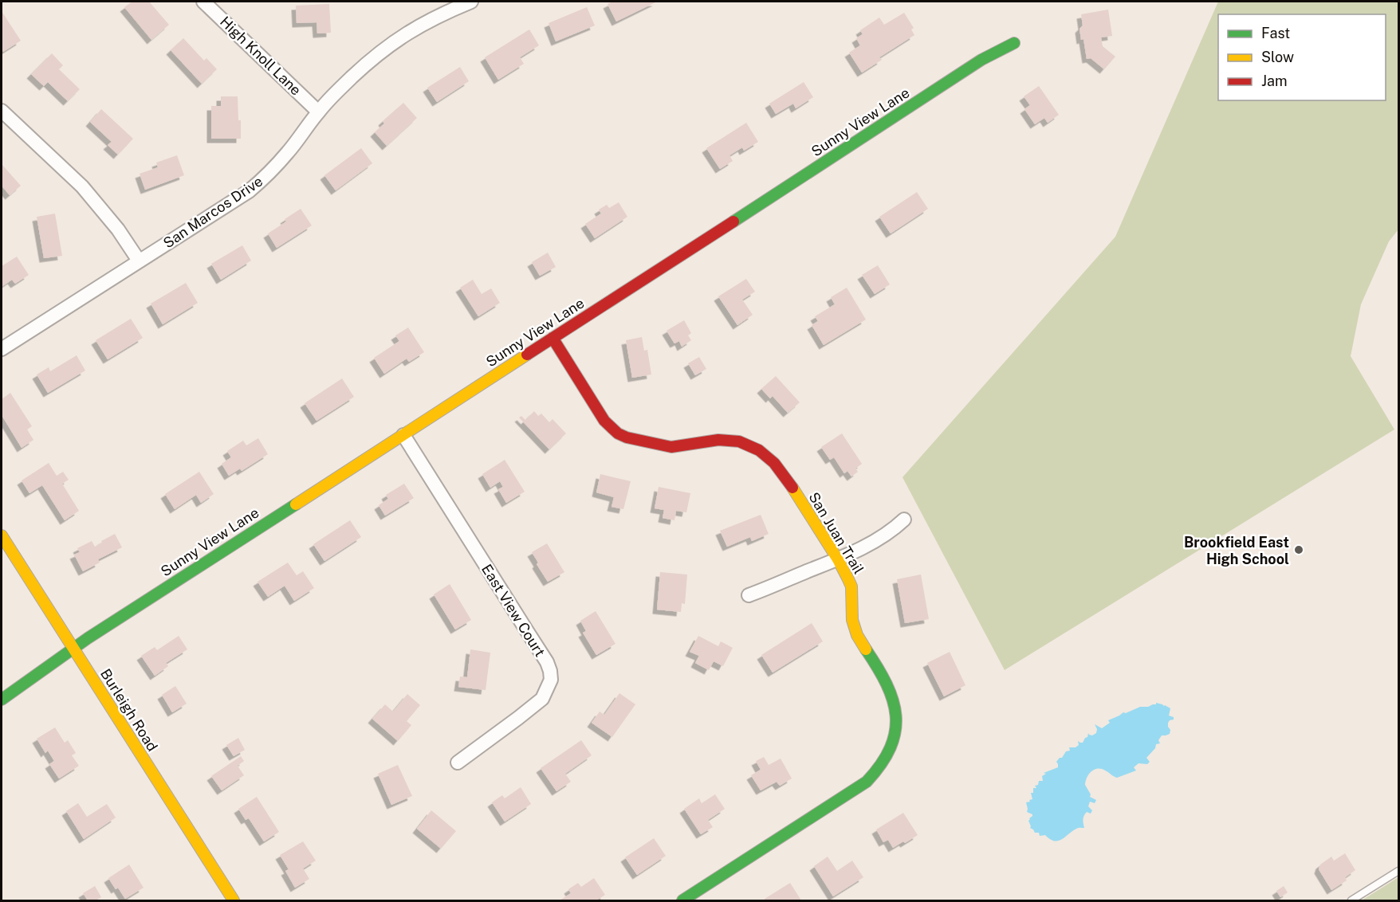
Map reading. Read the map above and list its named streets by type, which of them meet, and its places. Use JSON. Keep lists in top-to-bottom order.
{
  "streets": {
    "street": [
      "High Knoll Lane",
      "Sunny View Lane",
      "San Marcos Drive",
      "San Juan Trail",
      "East View Court",
      "Burleigh Road"
    ]
  },
  "crossings": [
    ["High Knoll Lane", "San Marcos Drive"],
    ["Sunny View Lane", "San Juan Trail"],
    ["Sunny View Lane", "East View Court"],
    ["Sunny View Lane", "Burleigh Road"]
  ],
  "places": ["Brookfield East High School"],
  "legend": ["Fast", "Slow", "Jam"]
}
